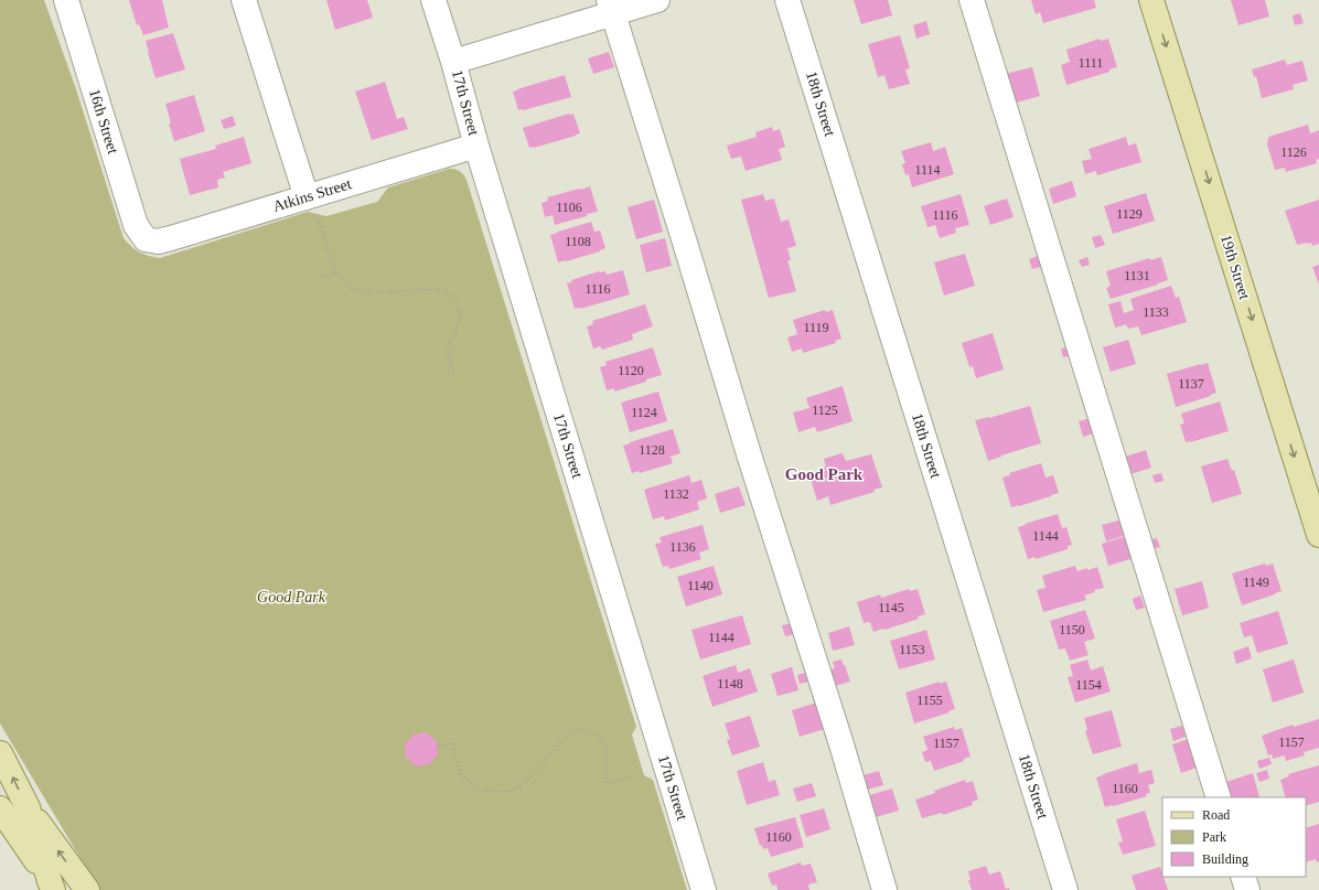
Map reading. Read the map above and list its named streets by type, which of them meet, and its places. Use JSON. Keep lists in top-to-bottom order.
{
  "streets": {
    "main road": ["19th Street"],
    "street": [
      "17th Street",
      "18th Street",
      "16th Street",
      "Atkins Street"
    ]
  },
  "crossings": [
    ["17th Street", "Atkins Street"],
    ["16th Street", "Atkins Street"]
  ],
  "one_way": ["19th Street"],
  "districts": ["Good Park"],
  "parks": ["Good Park"],
  "house_numbers": [
    "1111",
    "1126",
    "1114",
    "1106",
    "1129",
    "1116",
    "1108",
    "1131",
    "1116",
    "1133",
    "1119",
    "1120",
    "1137",
    "1125",
    "1124",
    "1128",
    "1132",
    "1144",
    "1136",
    "1149",
    "1140",
    "1145",
    "1150",
    "1144",
    "1153",
    "1148",
    "1154",
    "1155",
    "1157",
    "1157",
    "1160",
    "1160"
  ],
  "legend": ["Road", "Park", "Building"]
}
